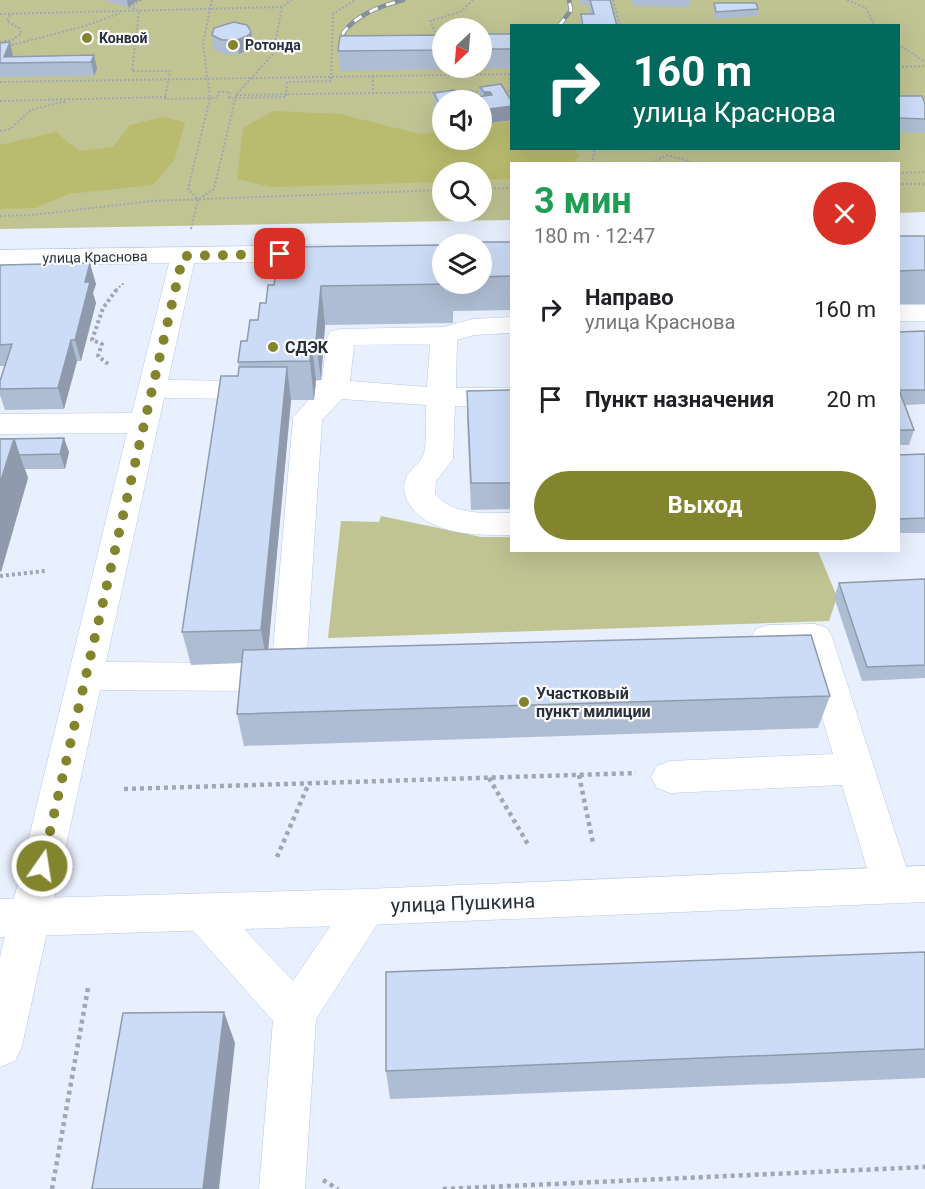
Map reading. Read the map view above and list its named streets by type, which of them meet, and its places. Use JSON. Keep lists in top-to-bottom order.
{
  "streets": {
    "street": ["улица Краснова", "улица Пушкина"]
  },
  "places": [
    "Конвой",
    "Ротонда",
    "СДЭК",
    "Участковый пункт милиции"
  ],
  "north": "bottom left",
  "page": {
    "turn": ["160 m", "улица Краснова"],
    "heading": ["3 мин", "180 m · 12:47"],
    "list": [
      {
        "name": "Направо",
        "note": "улица Краснова",
        "value": "160 m"
      },
      {
        "name": "Пункт назначения",
        "value": "20 m"
      }
    ],
    "buttons": "Выход"
  }
}
